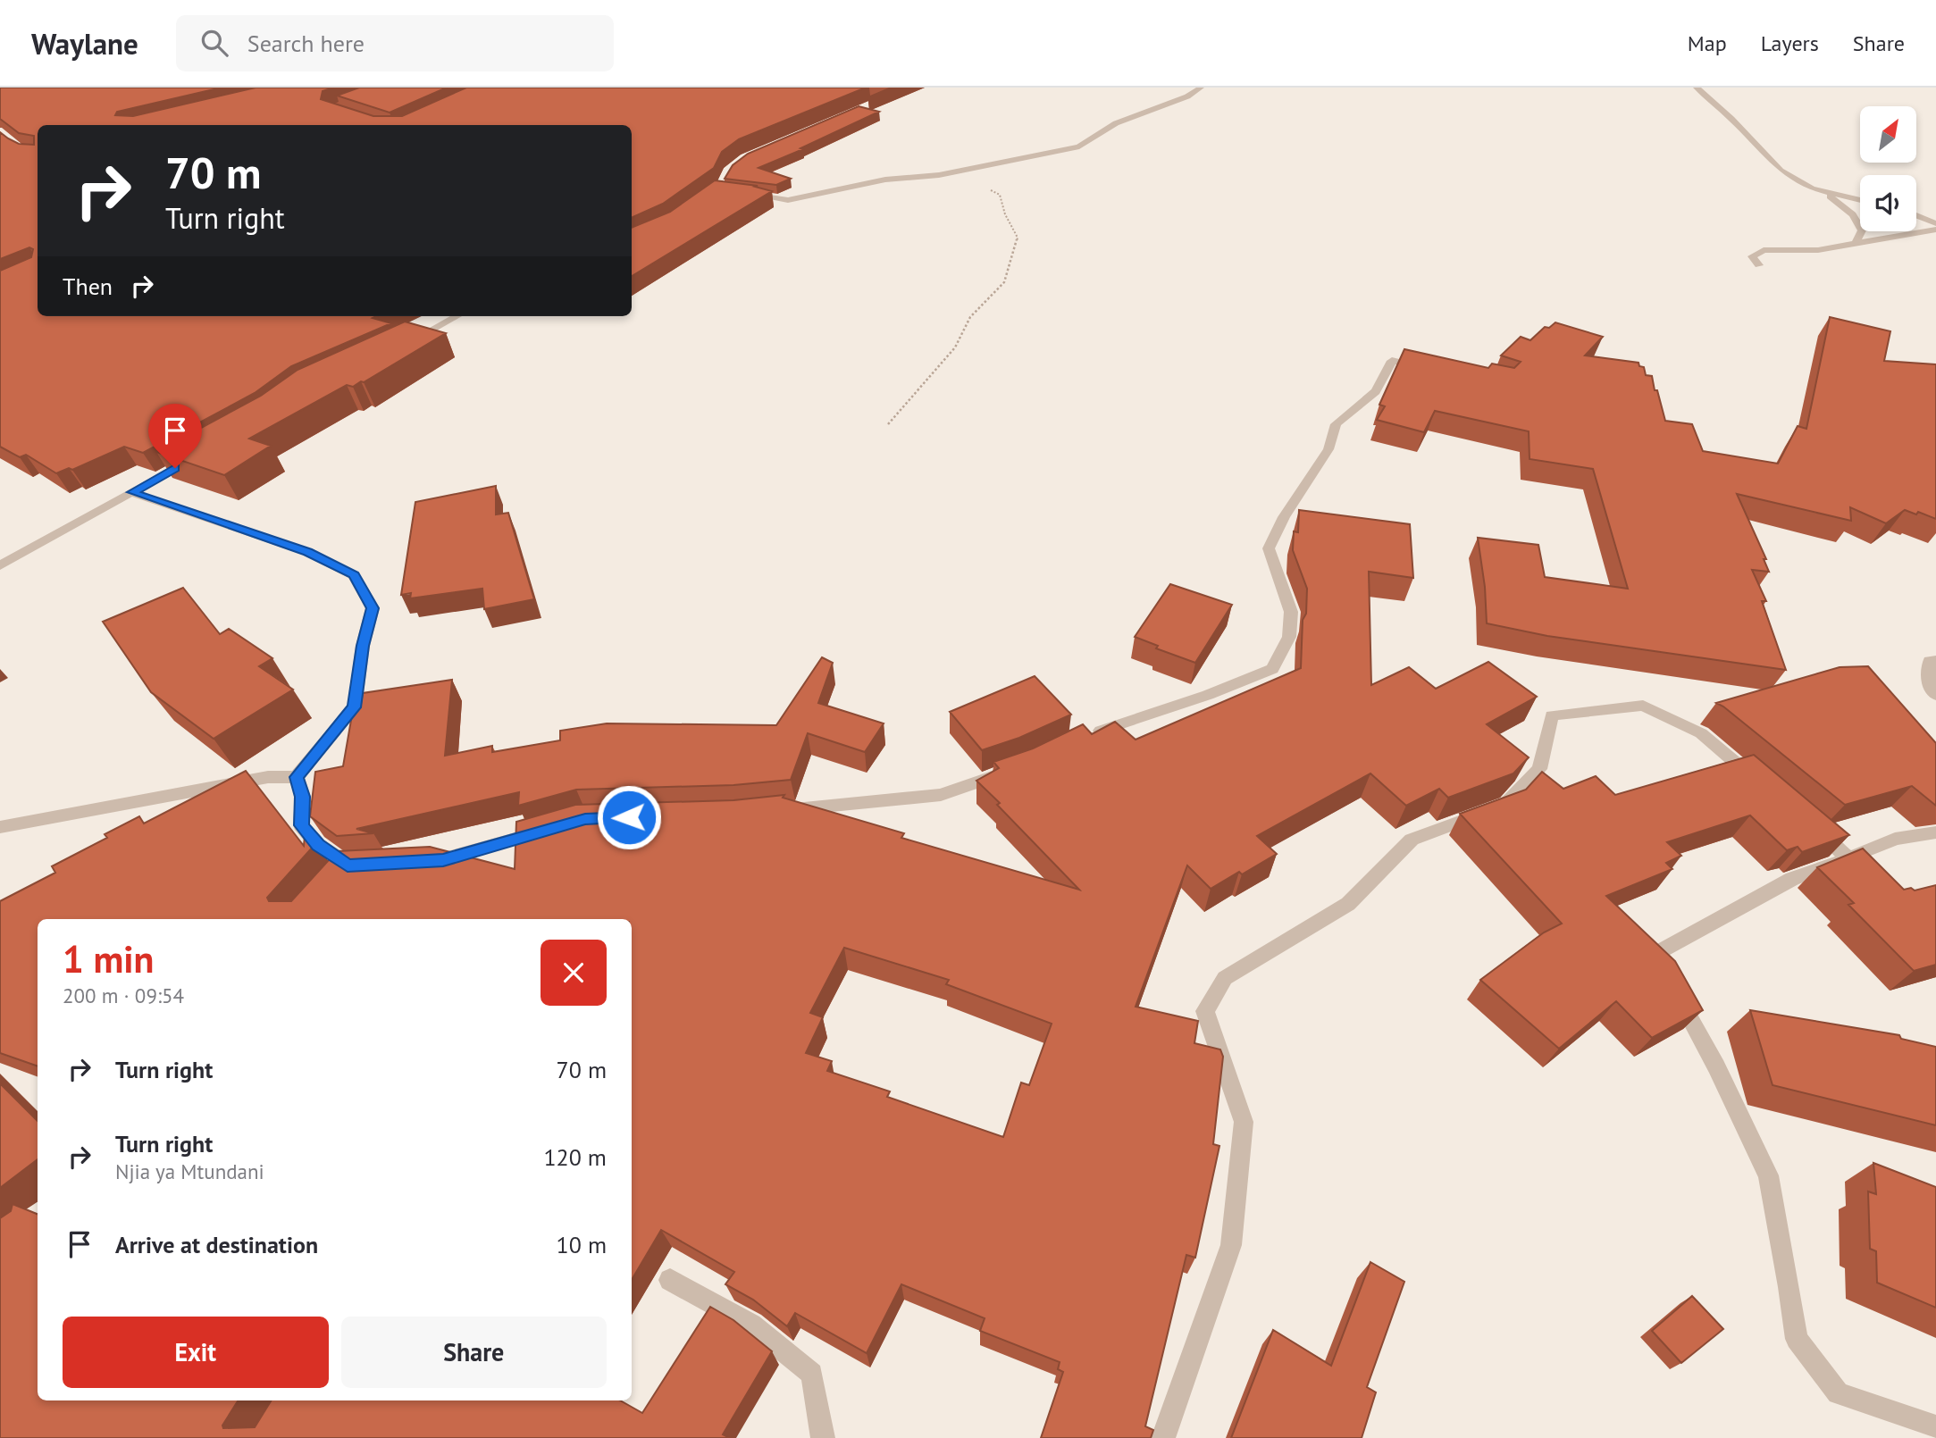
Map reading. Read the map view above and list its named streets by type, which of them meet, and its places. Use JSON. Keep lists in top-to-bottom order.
{
  "north": "top right",
  "page": {
    "header": "Waylane",
    "search": "Search here",
    "nav": ["Map", "Layers", "Share"],
    "turn": ["70 m", "Turn right"],
    "then": "Then",
    "heading": ["1 min", "200 m · 09:54"],
    "list": [
      {
        "name": "Turn right",
        "value": "70 m"
      },
      {
        "name": "Turn right",
        "note": "Njia ya Mtundani",
        "value": "120 m"
      },
      {
        "name": "Arrive at destination",
        "value": "10 m"
      }
    ],
    "buttons": ["Exit", "Share"]
  }
}
